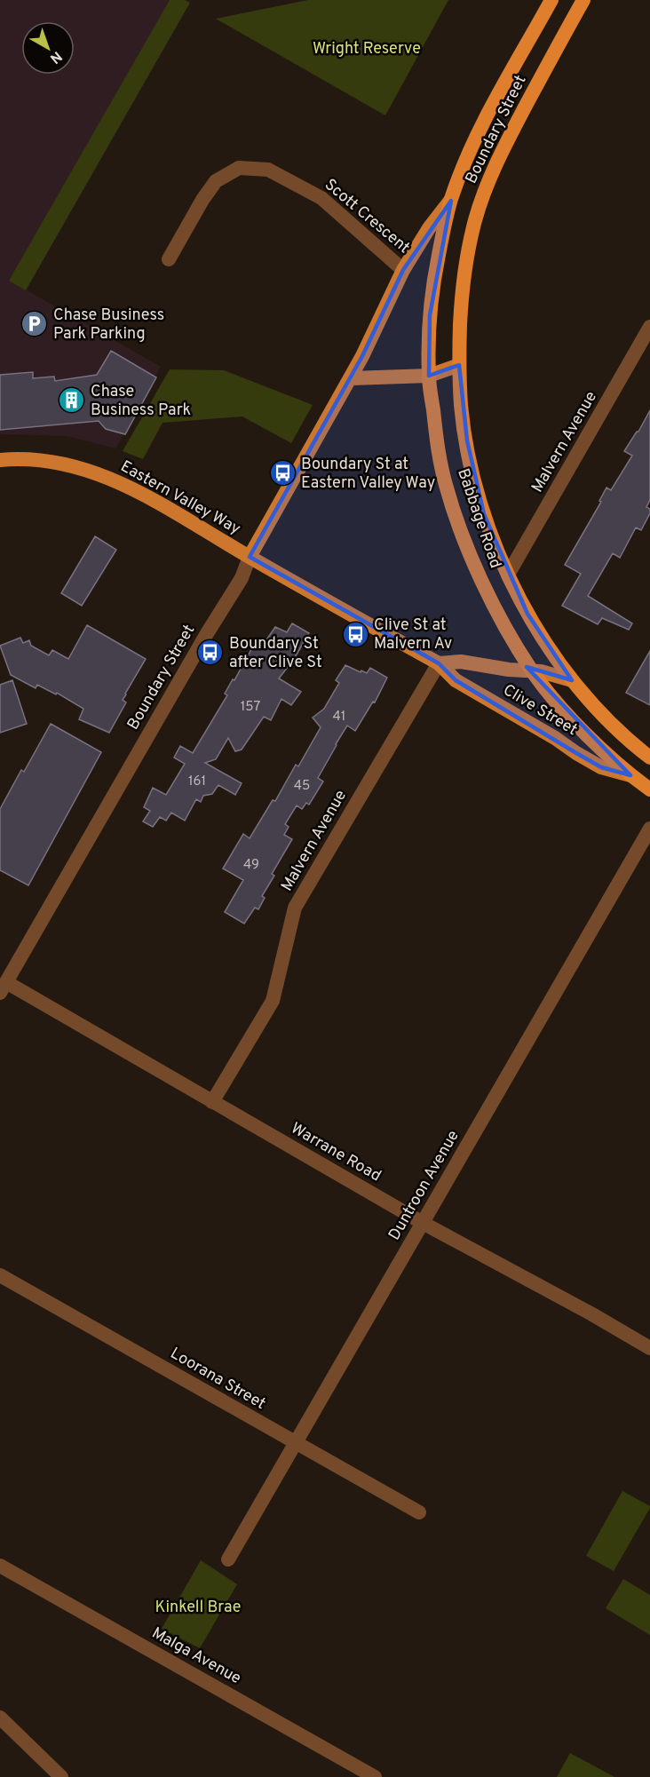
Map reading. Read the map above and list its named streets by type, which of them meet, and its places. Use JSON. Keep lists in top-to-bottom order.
{
  "streets": {
    "highway": ["Boundary Street", "Babbage Road"],
    "main road": ["Eastern Valley Way", "Clive Street"],
    "street": [
      "Scott Crescent",
      "Malvern Avenue",
      "Warrane Road",
      "Duntroon Avenue",
      "Loorana Street",
      "Malga Avenue"
    ]
  },
  "crossings": [
    ["Boundary Street", "Scott Crescent"],
    ["Boundary Street", "Eastern Valley Way"],
    ["Boundary Street", "Babbage Road"],
    ["Boundary Street", "Clive Street"],
    ["Boundary Street", "Warrane Road"],
    ["Malvern Avenue", "Babbage Road"],
    ["Malvern Avenue", "Clive Street"],
    ["Malvern Avenue", "Warrane Road"],
    ["Eastern Valley Way", "Clive Street"],
    ["Babbage Road", "Clive Street"],
    ["Warrane Road", "Duntroon Avenue"],
    ["Duntroon Avenue", "Loorana Street"]
  ],
  "parks": ["Wright Reserve", "Kinkell Brae"],
  "places": {
    "parking": ["Chase Business Park Parking"],
    "building": ["Chase Business Park"],
    "bus stop": ["Boundary St at Eastern Valley Way", "Clive St at Malvern Av", "Boundary St after Clive St"]
  },
  "house_numbers": [
    "157",
    "41",
    "161",
    "45",
    "49"
  ],
  "north": "bottom right"
}
